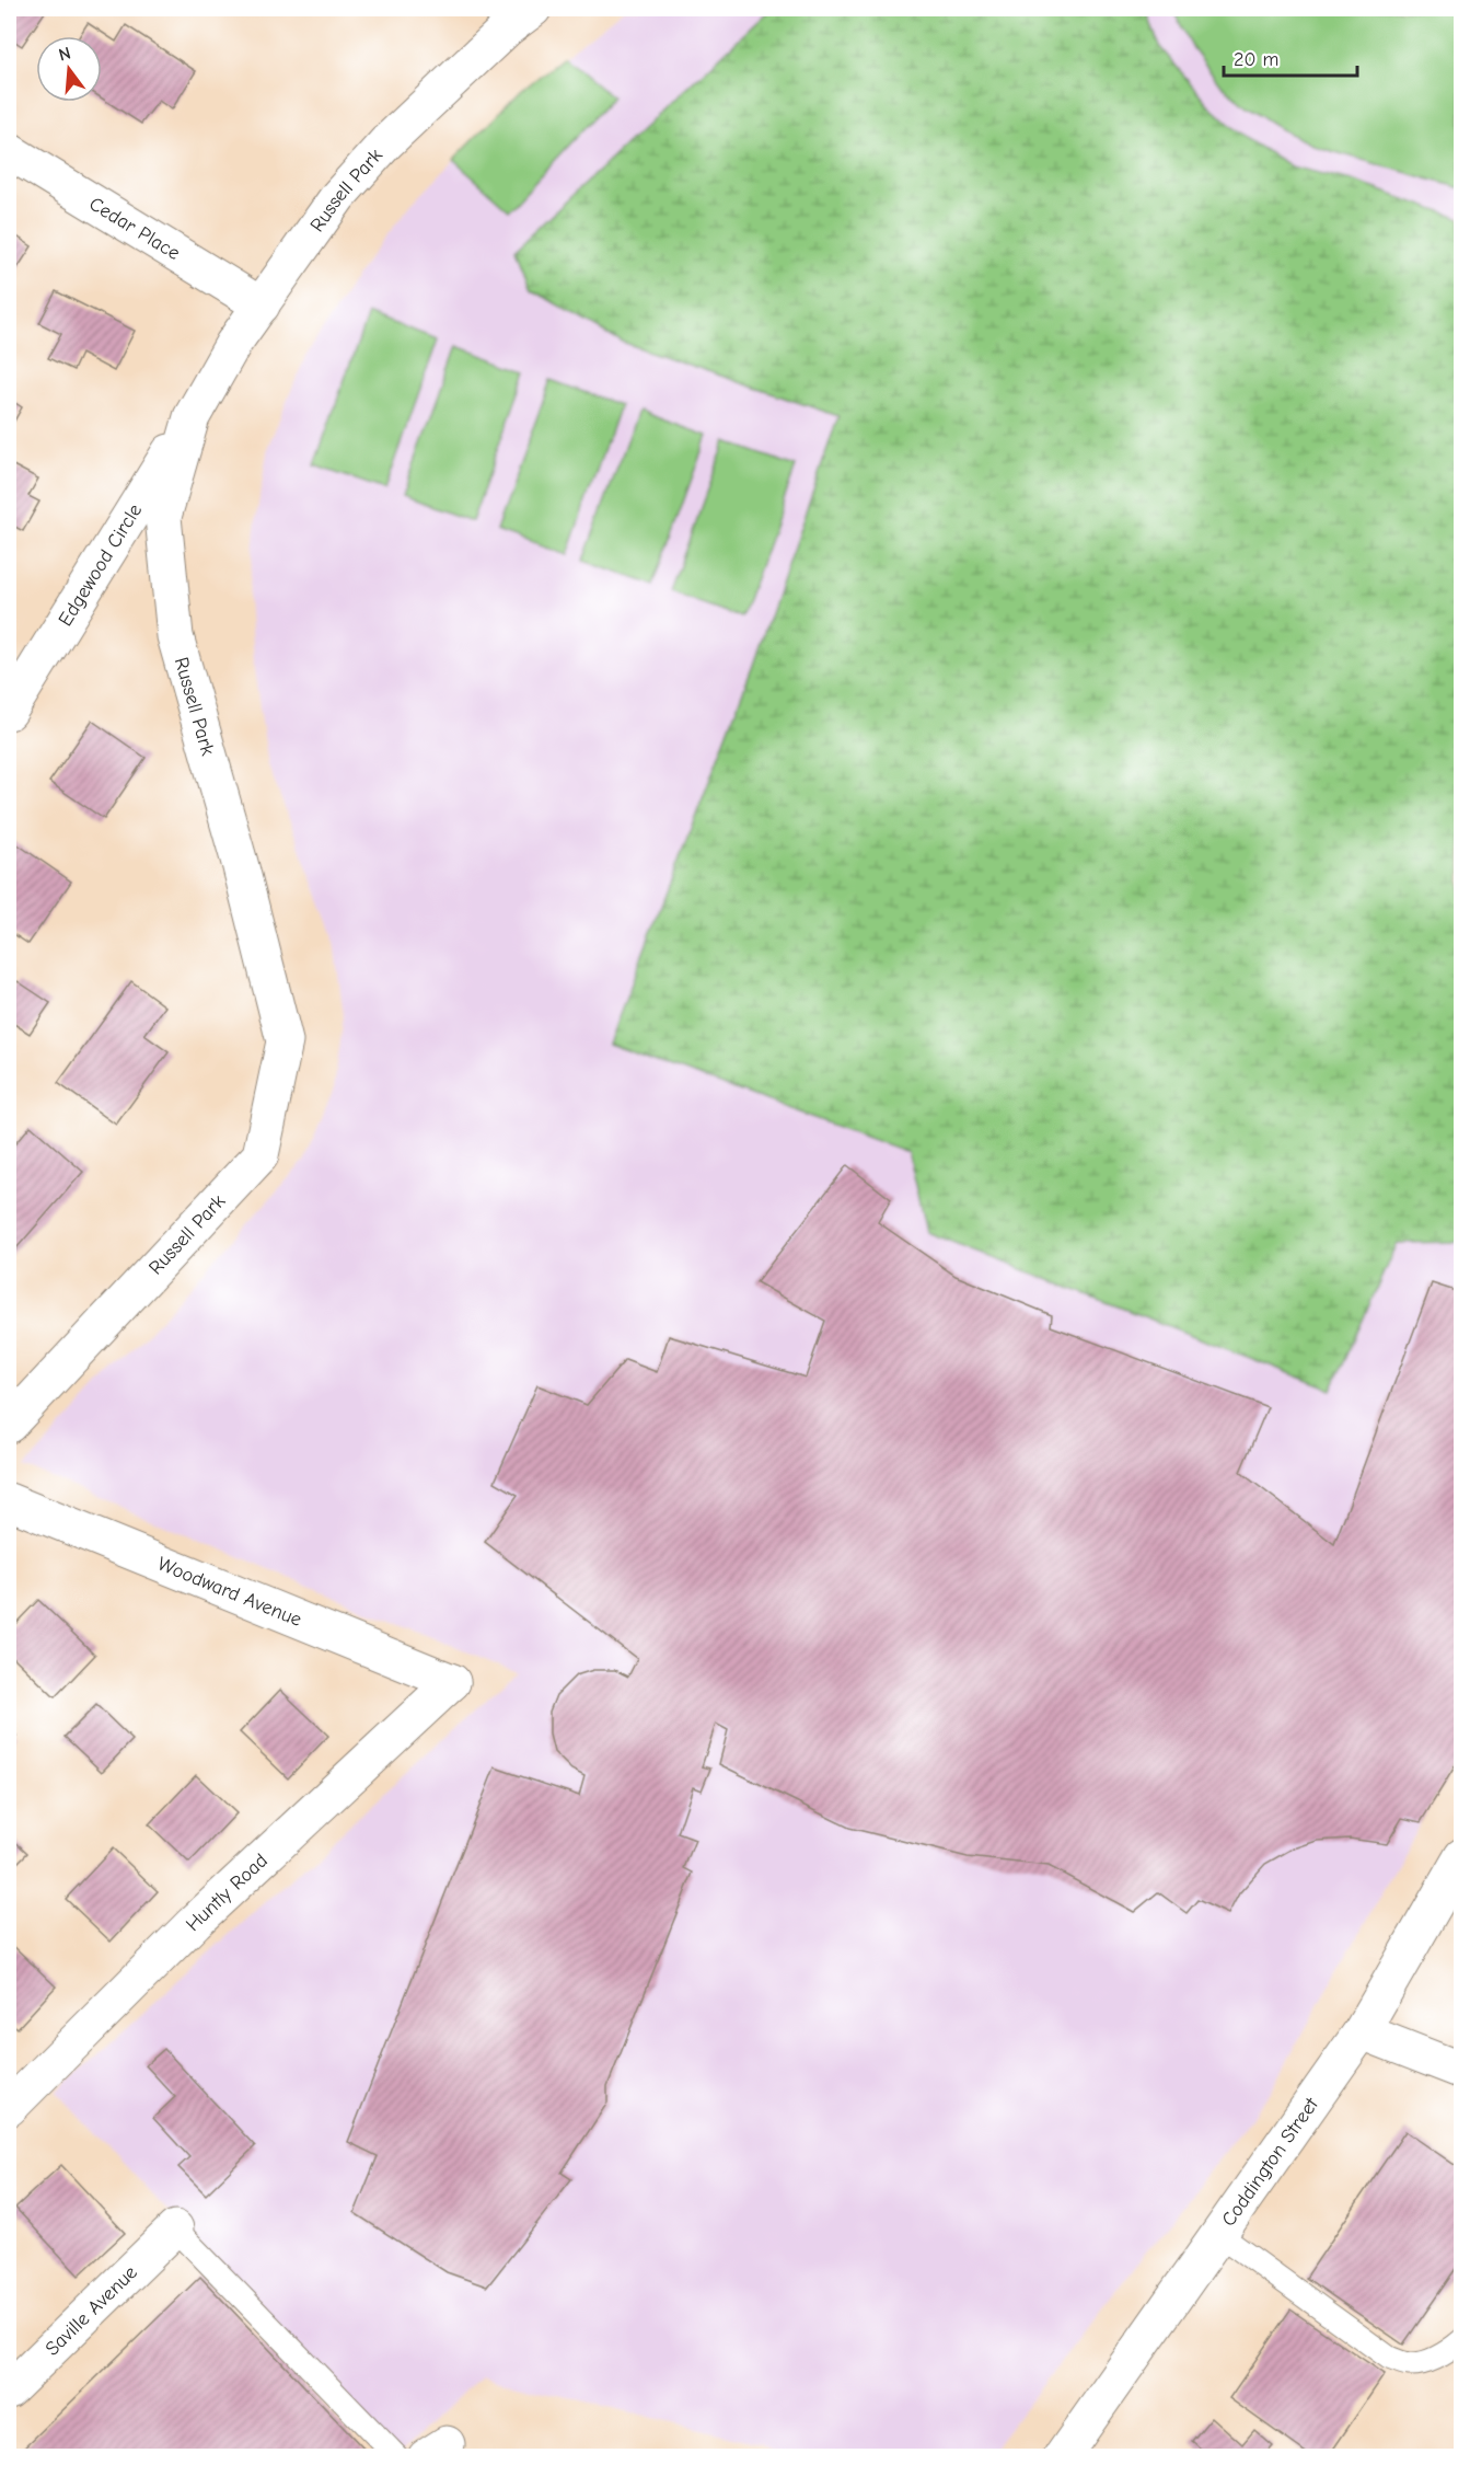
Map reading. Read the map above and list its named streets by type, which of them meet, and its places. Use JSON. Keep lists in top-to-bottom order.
{
  "streets": {
    "street": [
      "Russell Park",
      "Cedar Place",
      "Edgewood Circle",
      "Woodward Avenue",
      "Huntly Road",
      "Coddington Street",
      "Saville Avenue"
    ]
  },
  "crossings": [
    ["Russell Park", "Cedar Place"],
    ["Russell Park", "Edgewood Circle"],
    ["Woodward Avenue", "Huntly Road"]
  ],
  "scale_bar": "20 m",
  "north": "top"
}
